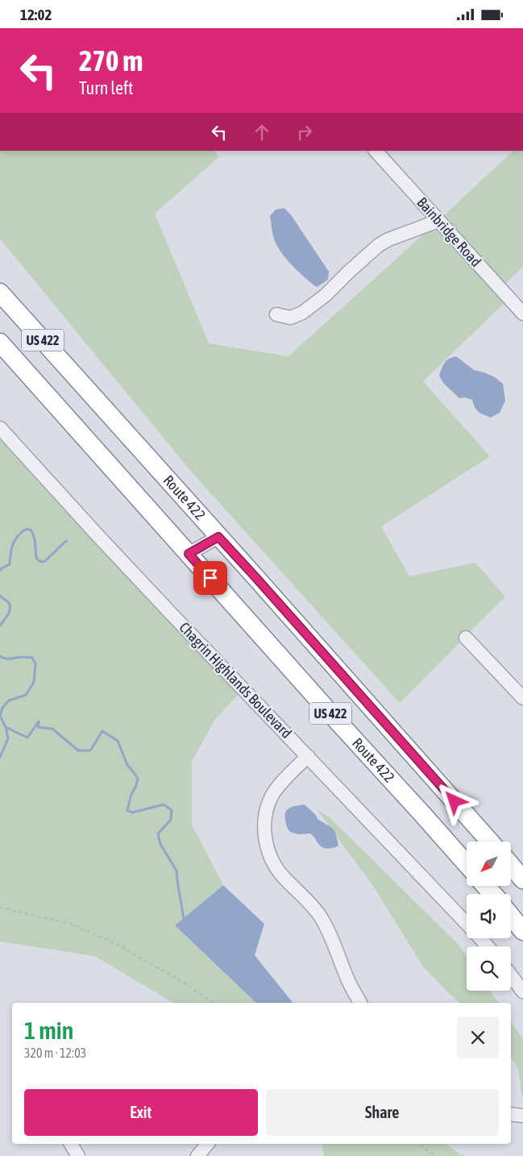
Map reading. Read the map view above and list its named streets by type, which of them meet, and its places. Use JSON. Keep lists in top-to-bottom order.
{
  "streets": {
    "highway": ["US 422", "Route 422"],
    "street": ["Bainbridge Road", "Chagrin Highlands Boulevard"]
  },
  "north": "bottom left",
  "page": {
    "status": "12:02",
    "turn": ["270 m", "Turn left"],
    "heading": ["1 min", "320 m · 12:03"],
    "buttons": ["Exit", "Share"]
  }
}
